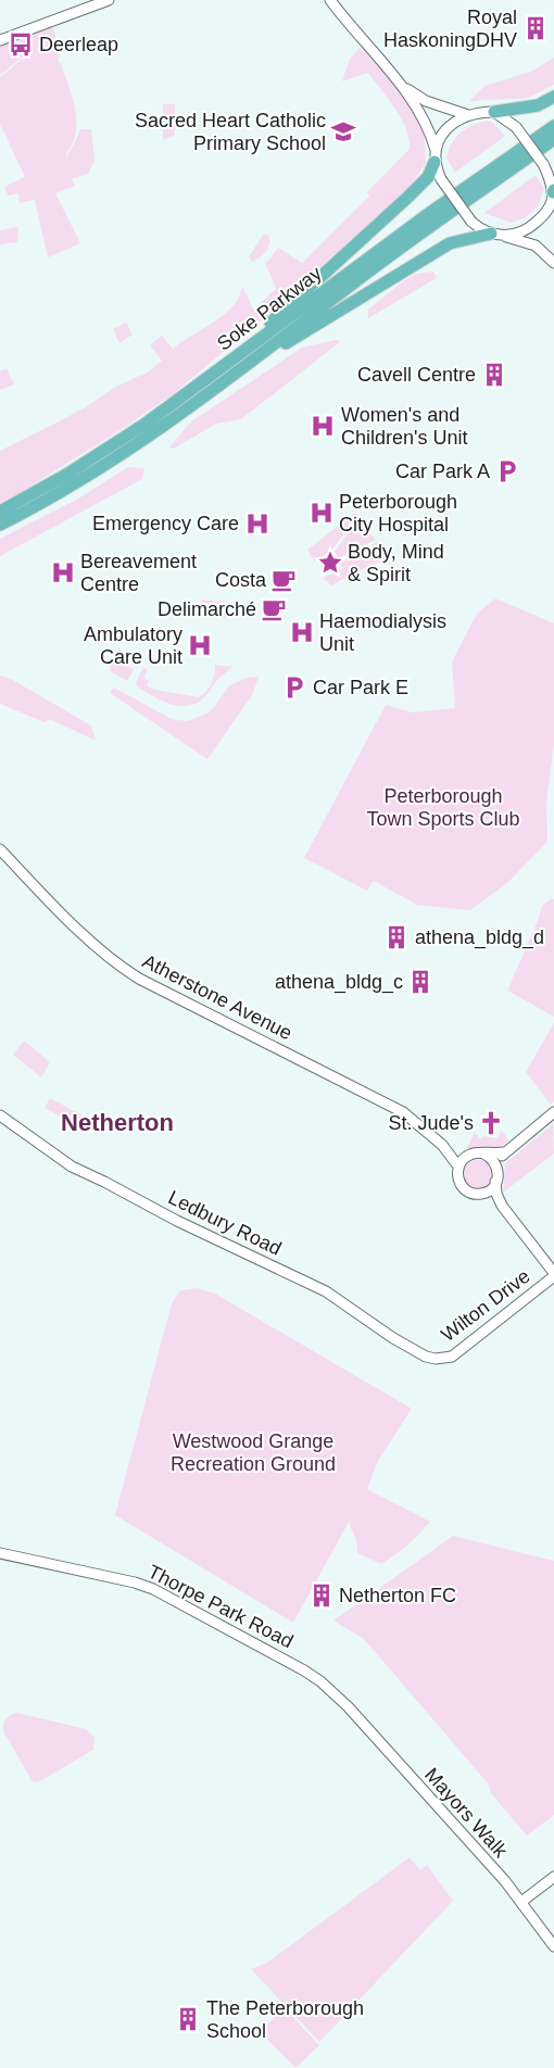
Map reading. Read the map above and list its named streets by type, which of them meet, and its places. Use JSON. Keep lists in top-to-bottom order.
{
  "streets": {
    "highway": ["Soke Parkway"],
    "street": [
      "Atherstone Avenue",
      "Ledbury Road",
      "Wilton Drive",
      "Thorpe Park Road",
      "Mayors Walk"
    ]
  },
  "crossings": [
    ["Ledbury Road", "Wilton Drive"],
    ["Thorpe Park Road", "Mayors Walk"]
  ],
  "districts": ["Netherton"],
  "parks": ["Peterborough Town Sports Club", "Westwood Grange Recreation Ground"],
  "places": {
    "building": [
      "Royal HaskoningDHV",
      "Cavell Centre",
      "athena_bldg_d",
      "athena_bldg_c",
      "Netherton FC",
      "The Peterborough School"
    ],
    "bus stop": ["Deerleap"],
    "school or university": ["Sacred Heart Catholic Primary School"],
    "hospital": [
      "Women's and Children's Unit",
      "Peterborough City Hospital",
      "Emergency Care",
      "Bereavement Centre",
      "Haemodialysis Unit",
      "Ambulatory Care Unit"
    ],
    "parking": ["Car Park A", "Car Park E"],
    "place": ["Body, Mind & Spirit"],
    "cafe": ["Costa", "Delimarché"],
    "church": ["St. Jude's"]
  }
}
